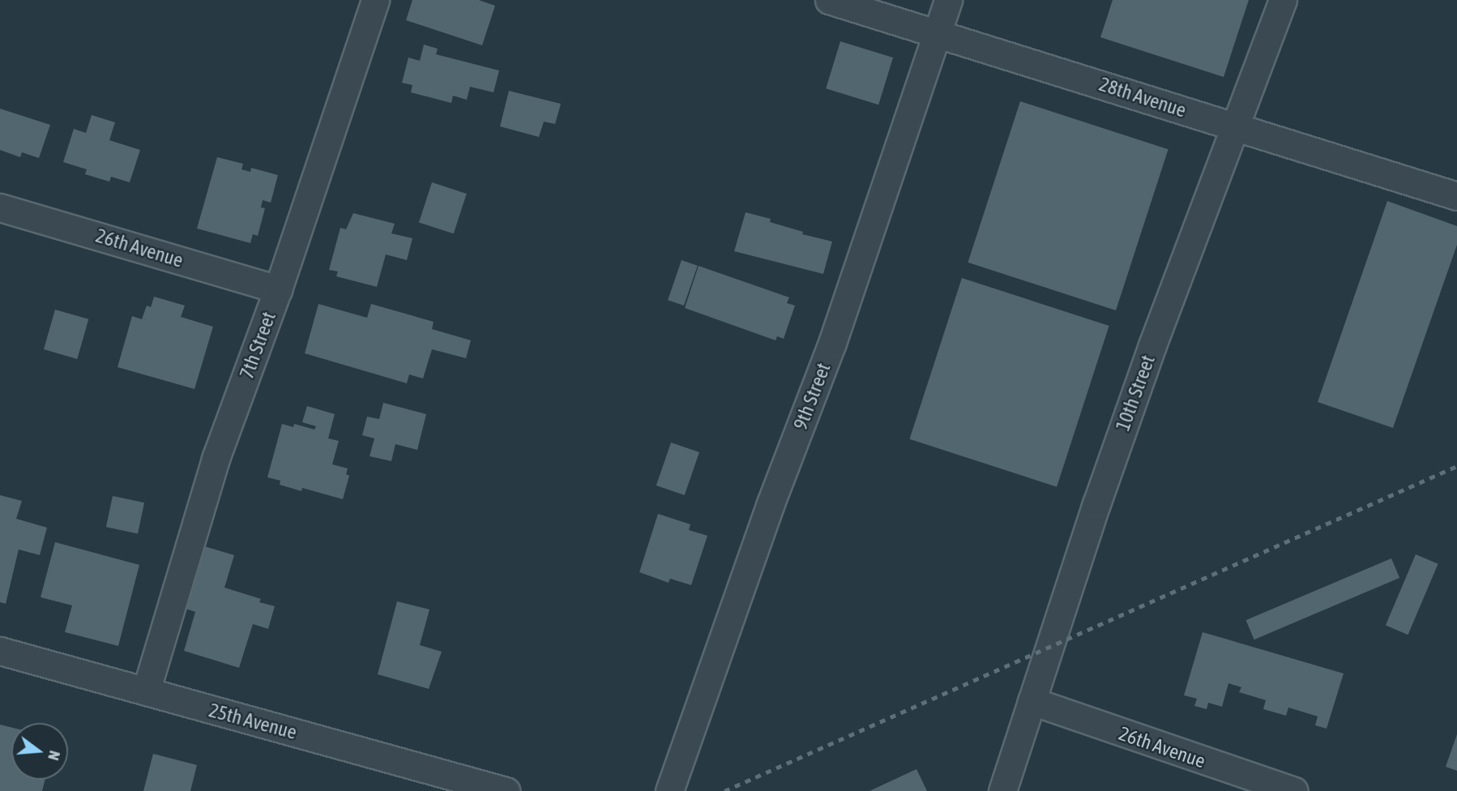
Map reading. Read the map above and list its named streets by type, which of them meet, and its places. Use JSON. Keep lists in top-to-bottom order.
{
  "streets": {
    "street": [
      "28th Avenue",
      "26th Avenue",
      "7th Street",
      "10th Street",
      "9th Street",
      "25th Avenue"
    ]
  },
  "crossings": [
    ["28th Avenue", "10th Street"],
    ["28th Avenue", "9th Street"],
    ["26th Avenue", "7th Street"],
    ["26th Avenue", "10th Street"],
    ["7th Street", "25th Avenue"]
  ],
  "north": "right"
}
